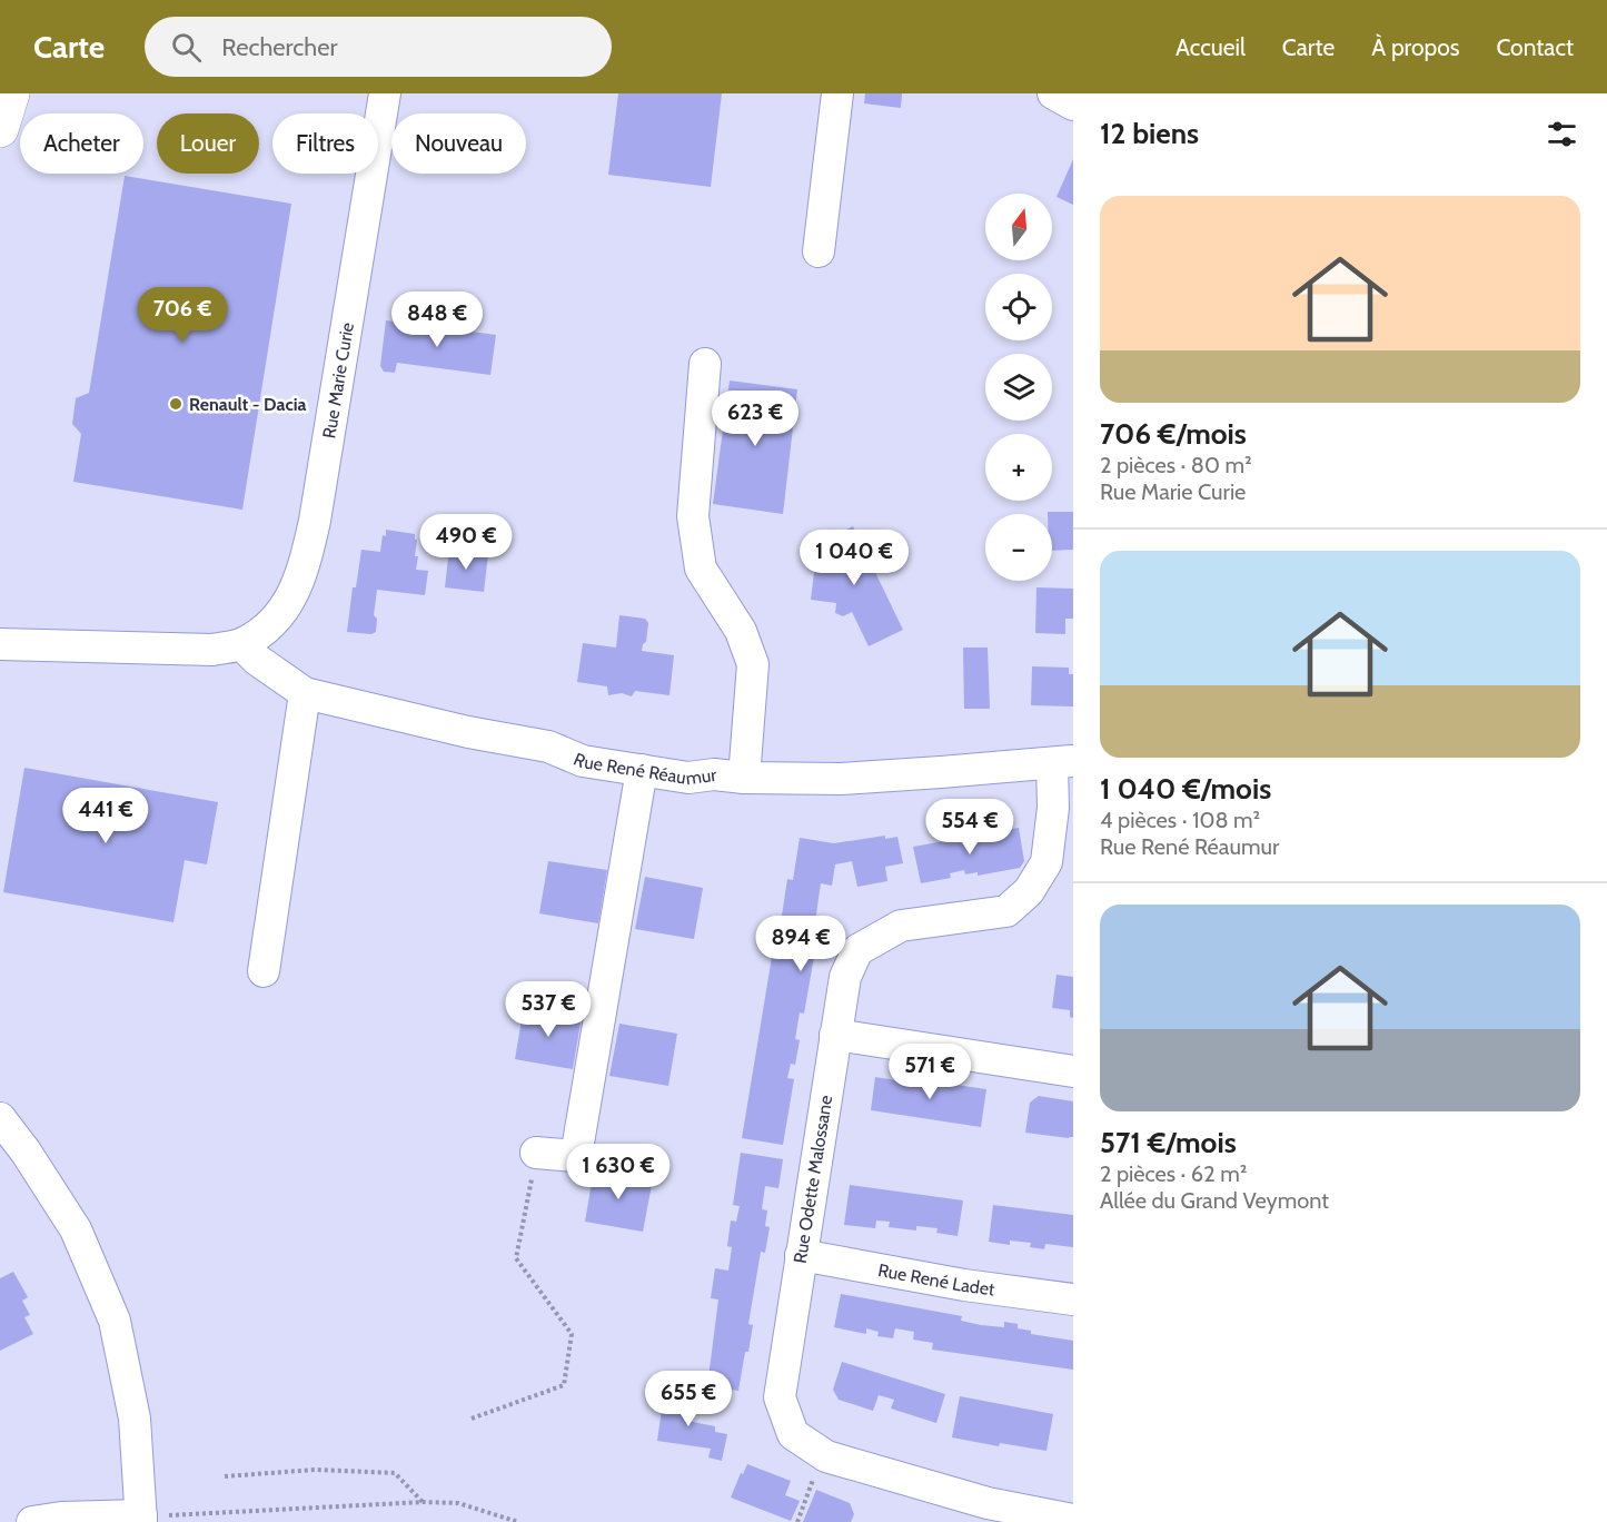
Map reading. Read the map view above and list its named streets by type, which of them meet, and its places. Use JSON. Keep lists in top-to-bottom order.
{
  "streets": {
    "street": [
      "Rue Marie Curie",
      "Rue René Réaumur",
      "Rue Odette Malossane",
      "Rue René Ladet"
    ]
  },
  "crossings": [
    ["Rue Marie Curie", "Rue René Réaumur"],
    ["Rue René Réaumur", "Rue Odette Malossane"],
    ["Rue Odette Malossane", "Rue René Ladet"]
  ],
  "places": ["Renault - Dacia"],
  "north": "top",
  "page": {
    "header": "Carte",
    "search": "Rechercher",
    "nav": [
      "Accueil",
      "Carte",
      "À propos",
      "Contact"
    ],
    "heading": "12 biens",
    "chip": [
      "Acheter",
      "Louer",
      "Filtres",
      "Nouveau"
    ],
    "list": [
      {
        "name": "706 €/mois",
        "note": "2 pièces · 80 m² · Rue Marie Curie"
      },
      {
        "name": "1 040 €/mois",
        "note": "4 pièces · 108 m² · Rue René Réaumur"
      },
      {
        "name": "571 €/mois",
        "note": "2 pièces · 62 m² · Allée du Grand Veymont"
      }
    ],
    "map_buttons": ["+", "−"],
    "price": [
      "706 €",
      "848 €",
      "623 €",
      "490 €",
      "1 040 €",
      "441 €",
      "554 €",
      "894 €",
      "537 €",
      "571 €",
      "1 630 €",
      "655 €"
    ]
  }
}
